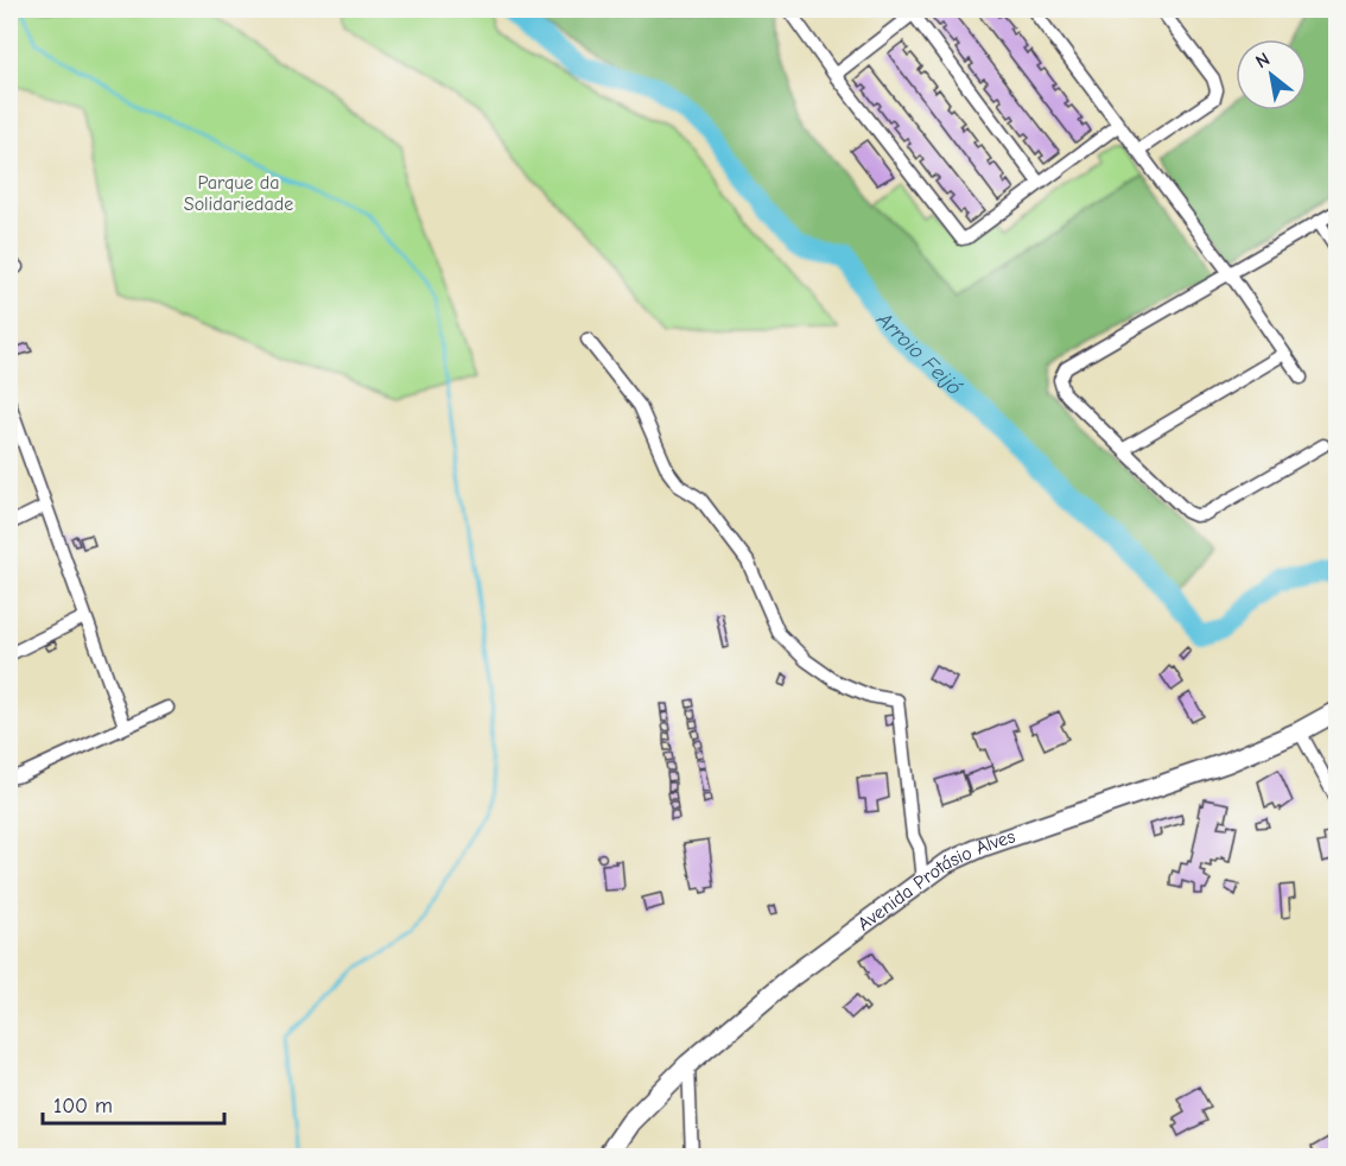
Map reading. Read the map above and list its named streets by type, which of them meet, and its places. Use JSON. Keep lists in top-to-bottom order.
{
  "streets": {
    "main road": ["Avenida Protásio Alves"]
  },
  "water": ["Arroio Feijó"],
  "parks": ["Parque da Solidariedade"],
  "scale_bar": "100 m",
  "north": "top left"
}
